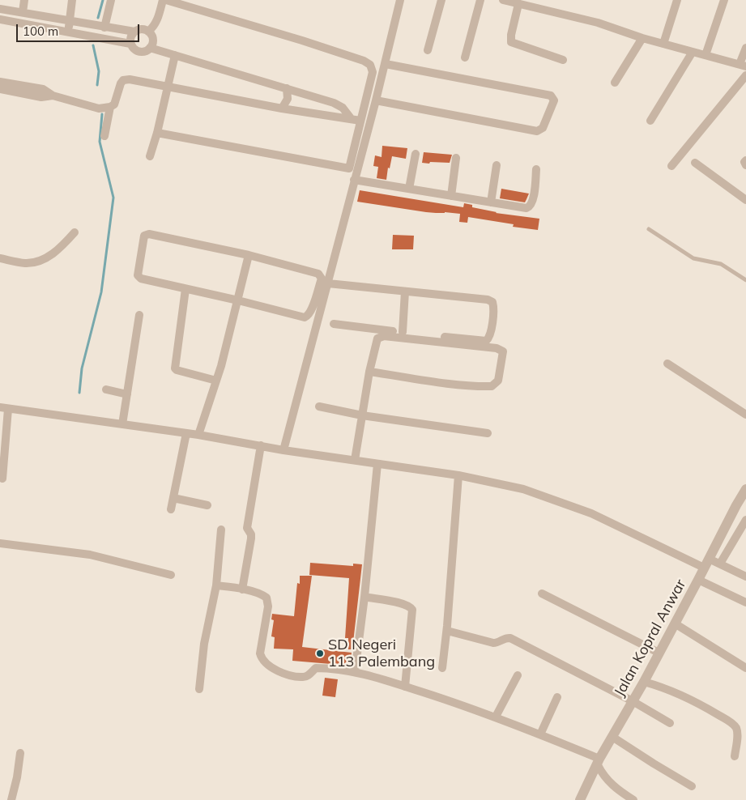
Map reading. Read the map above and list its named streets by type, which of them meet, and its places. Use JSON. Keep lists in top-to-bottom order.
{
  "streets": {
    "street": ["Jalan Kopral Anwar"]
  },
  "places": ["SD Negeri 113 Palembang"],
  "scale_bar": "100 m"
}
